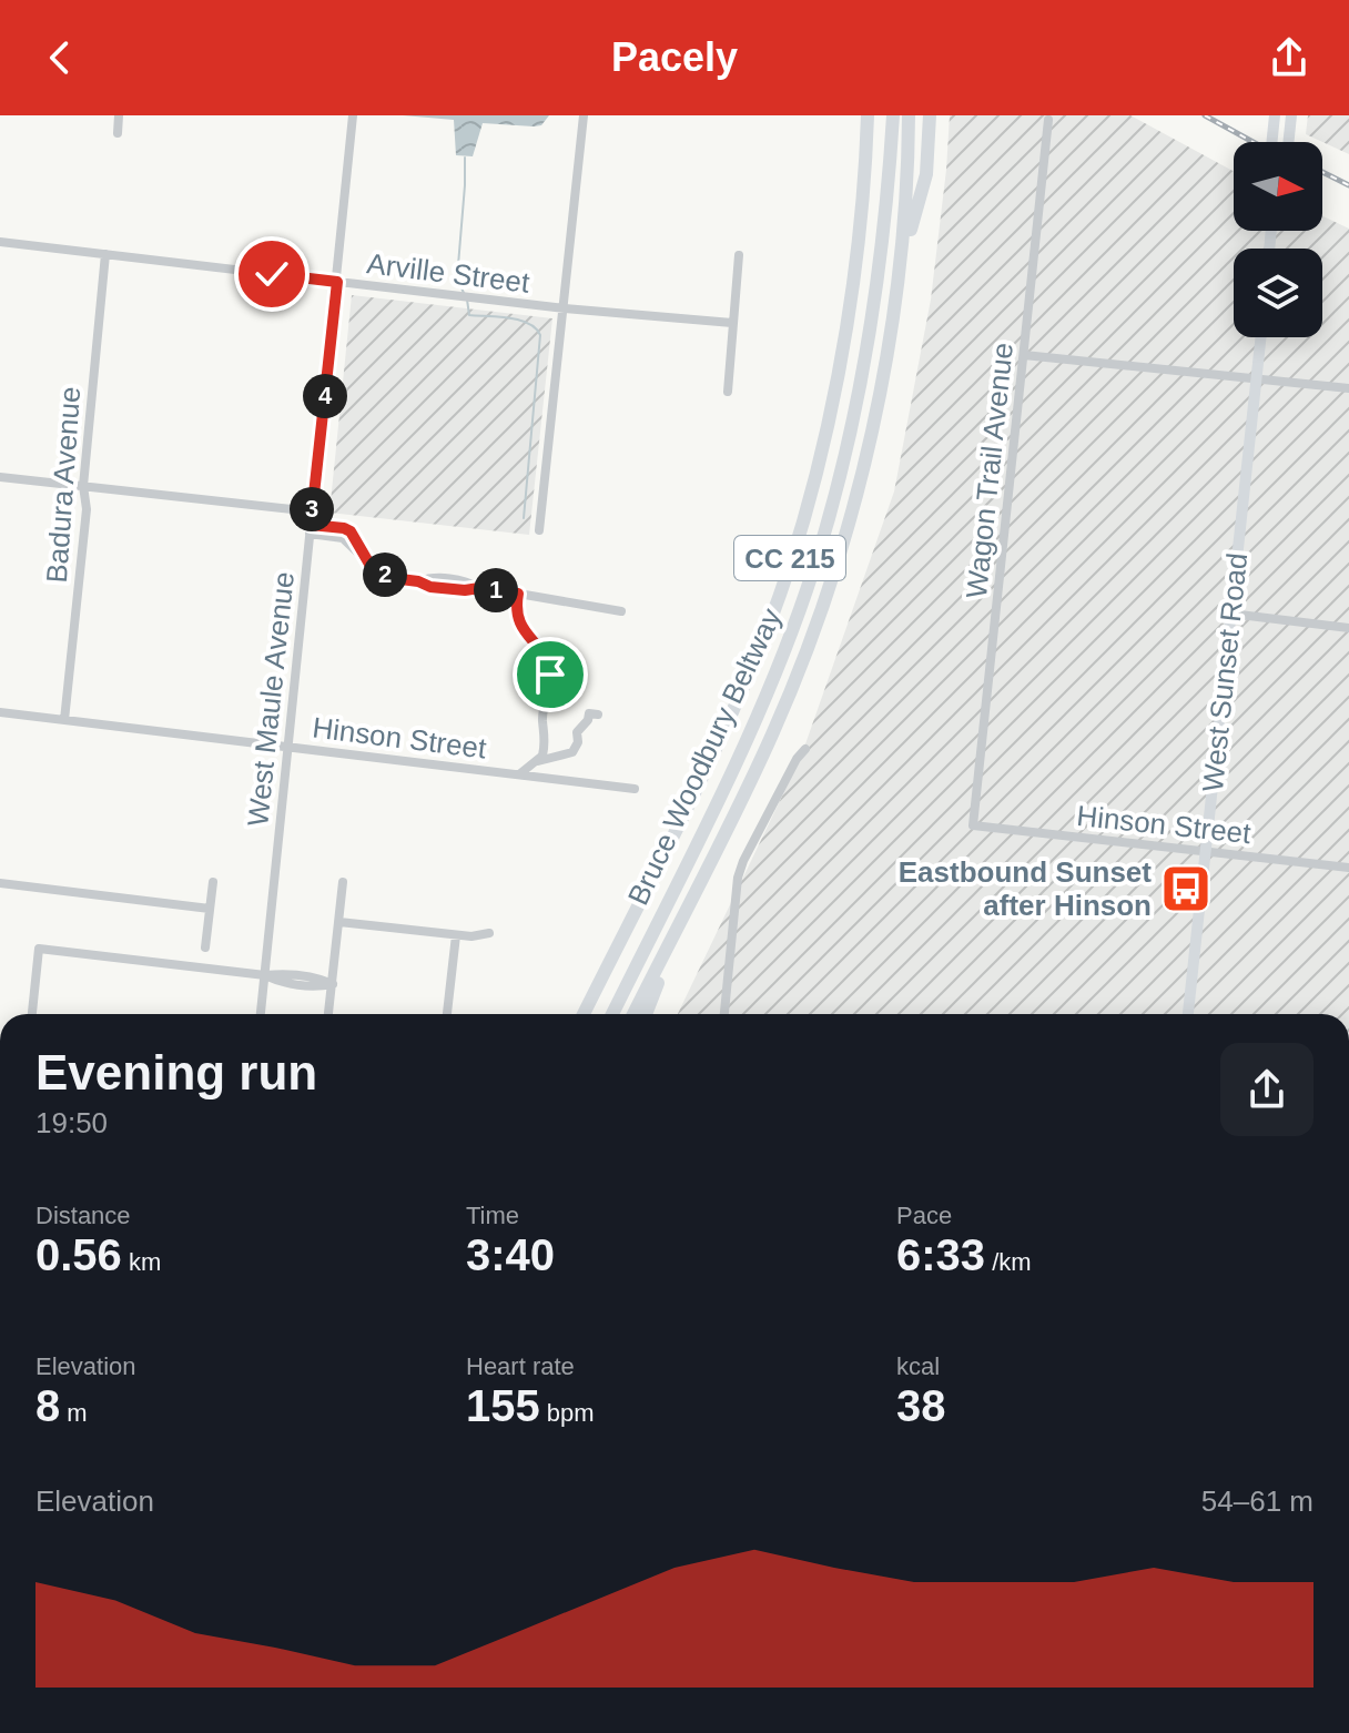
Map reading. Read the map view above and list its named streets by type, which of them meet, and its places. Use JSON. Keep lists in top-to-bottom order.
{
  "streets": {
    "highway": ["CC 215", "Bruce Woodbury Beltway"],
    "main road": ["West Sunset Road"],
    "street": [
      "Arville Street",
      "Wagon Trail Avenue",
      "Badura Avenue",
      "West Maule Avenue",
      "Hinson Street"
    ]
  },
  "crossings": [
    ["Arville Street", "Badura Avenue"],
    ["Arville Street", "West Maule Avenue"],
    ["Wagon Trail Avenue", "Hinson Street"],
    ["Badura Avenue", "Hinson Street"],
    ["West Sunset Road", "Hinson Street"],
    ["West Maule Avenue", "Hinson Street"]
  ],
  "places": {
    "bus stop": ["Eastbound Sunset after Hinson"]
  },
  "north": "right",
  "page": {
    "header": "Pacely",
    "pins": [
      "4",
      "3",
      "2",
      "1"
    ],
    "heading": ["Evening run", "19:50"],
    "stats": [
      ["Distance", "0.56 km"],
      ["Time", "3:40"],
      ["Pace", "6:33 /km"],
      ["Elevation", "8 m"],
      ["Heart rate", "155 bpm"],
      ["kcal", "38"]
    ],
    "chart": ["Elevation", "54–61 m"]
  }
}
